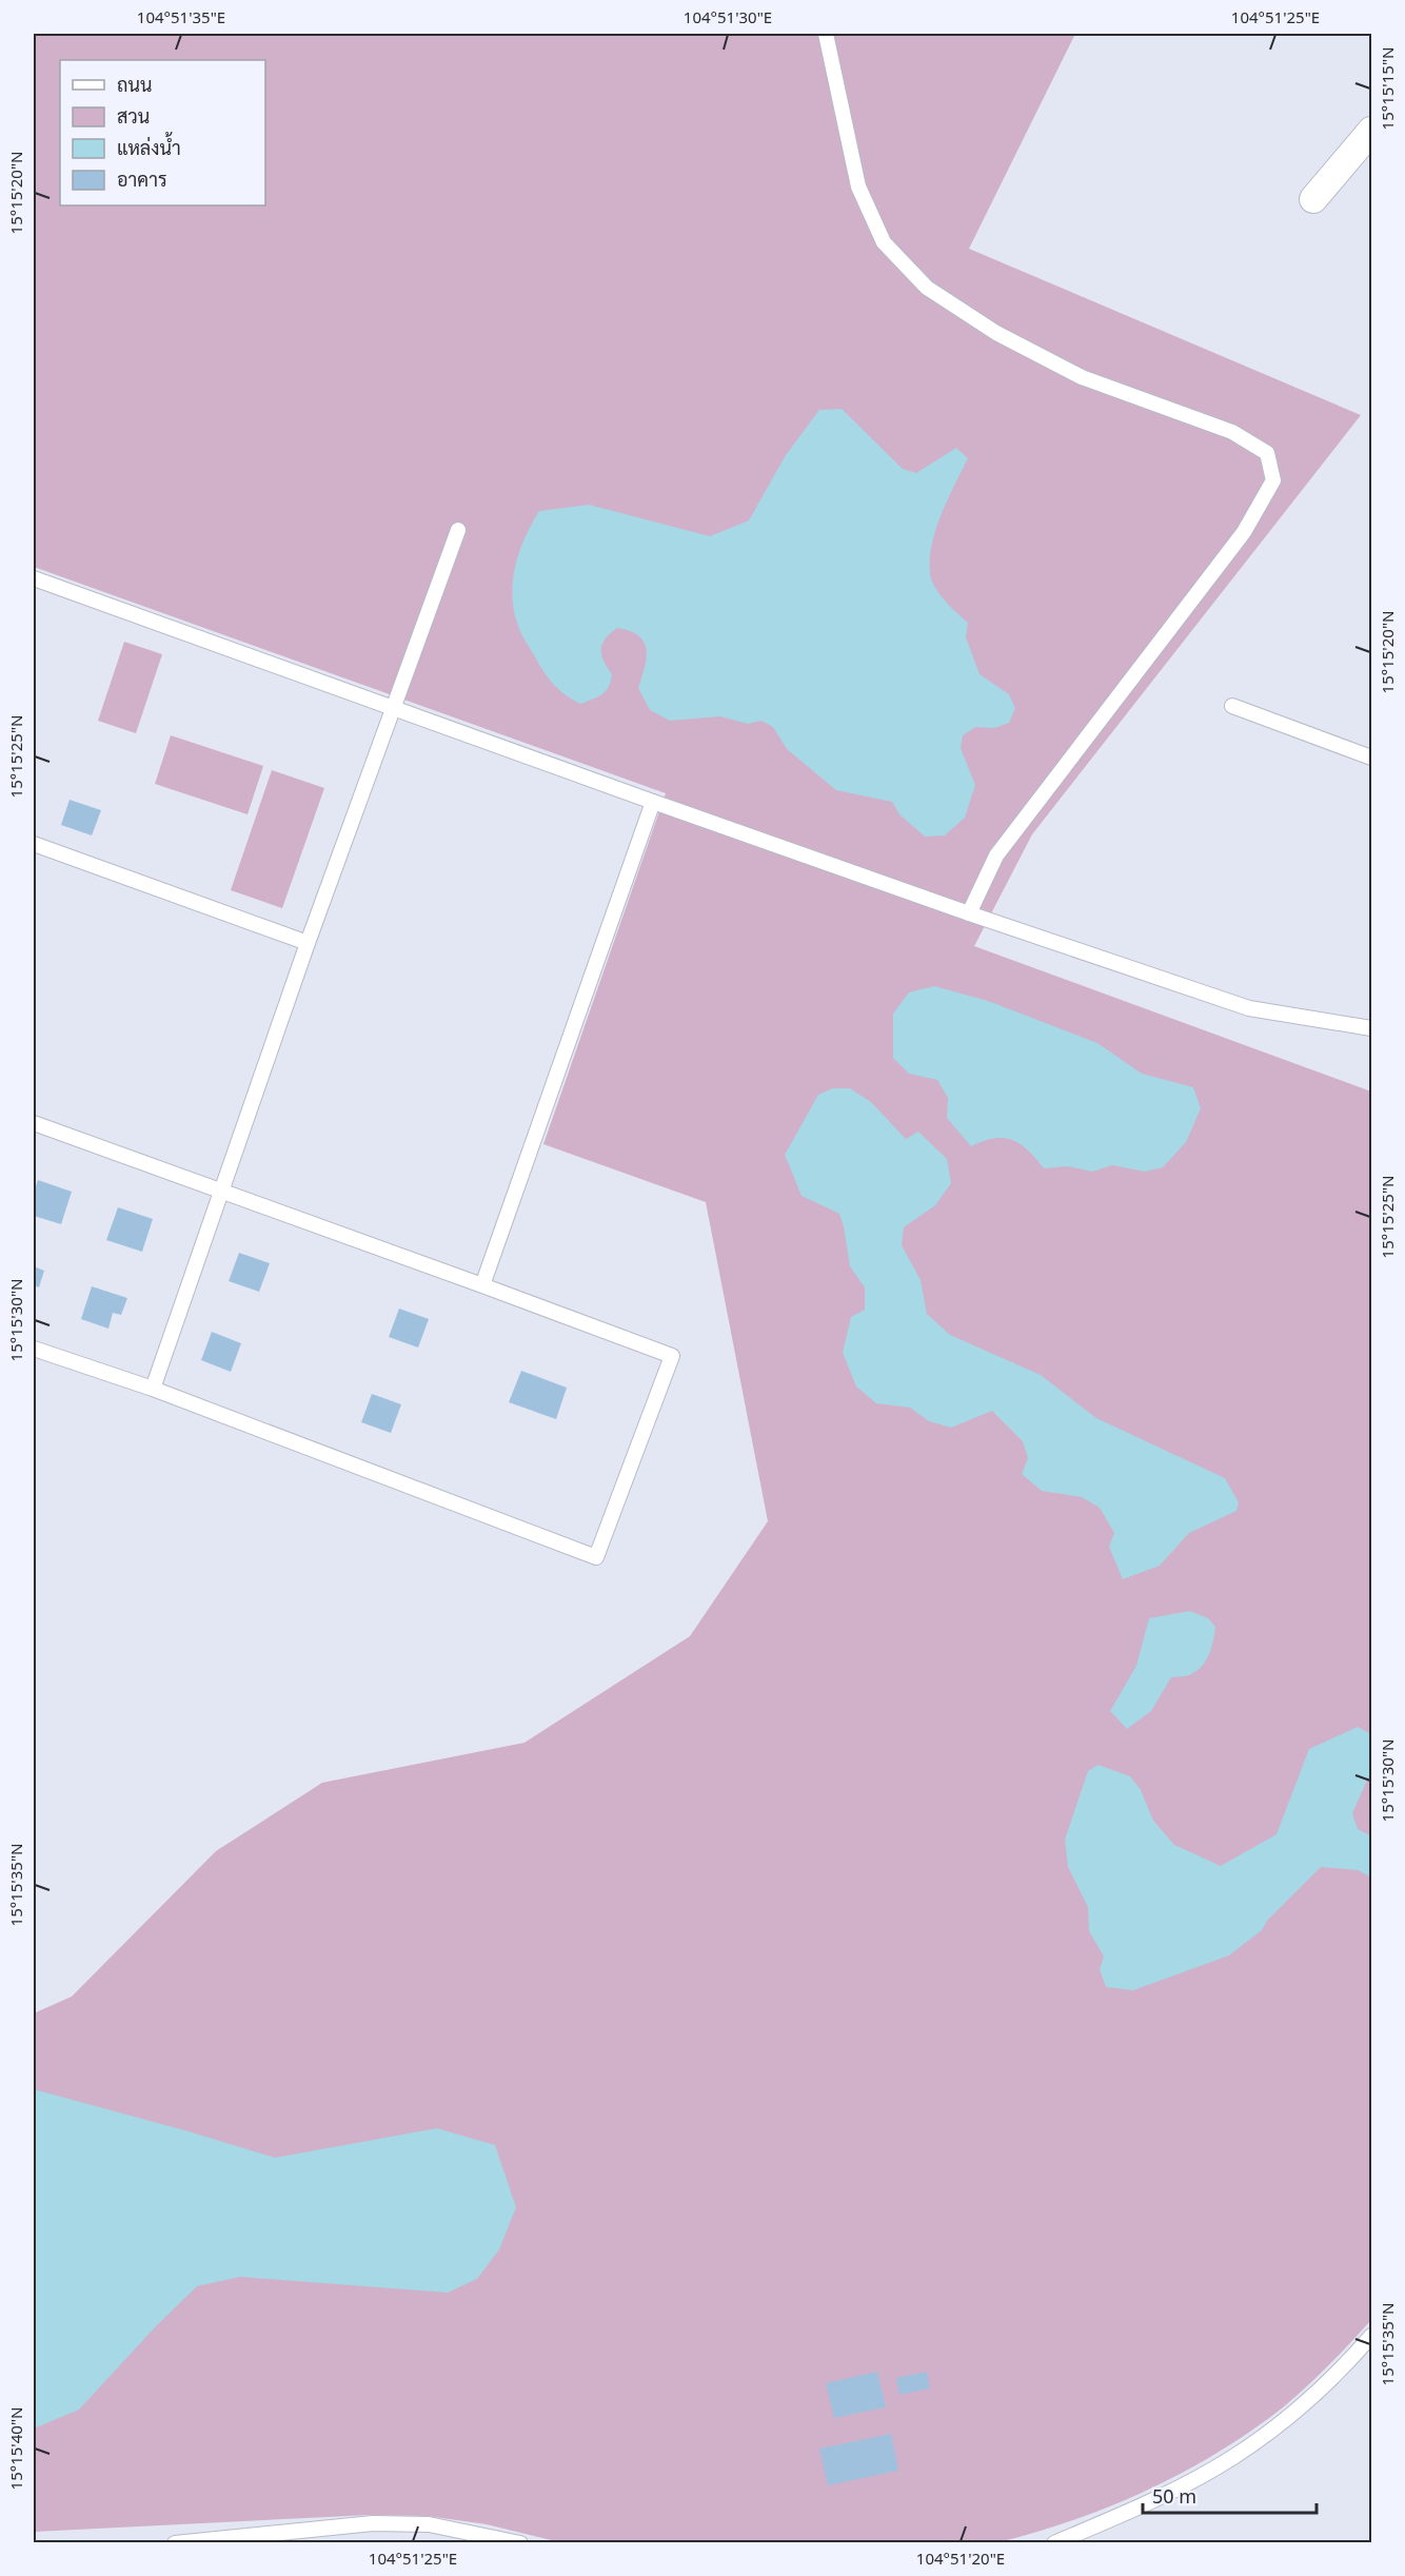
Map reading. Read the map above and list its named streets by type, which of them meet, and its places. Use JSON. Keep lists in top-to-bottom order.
{
  "legend": [
    "ถนน",
    "สวน",
    "แหล่งน้ำ",
    "อาคาร"
  ],
  "scale_bar": "50 m",
  "coordinates": [
    "104°51'35\"E",
    "104°51'30\"E",
    "104°51'25\"E",
    "15°15'15\"N",
    "15°15'20\"N",
    "15°15'25\"N",
    "15°15'30\"N",
    "15°15'35\"N",
    "15°15'40\"N",
    "104°51'20\"E"
  ]
}
